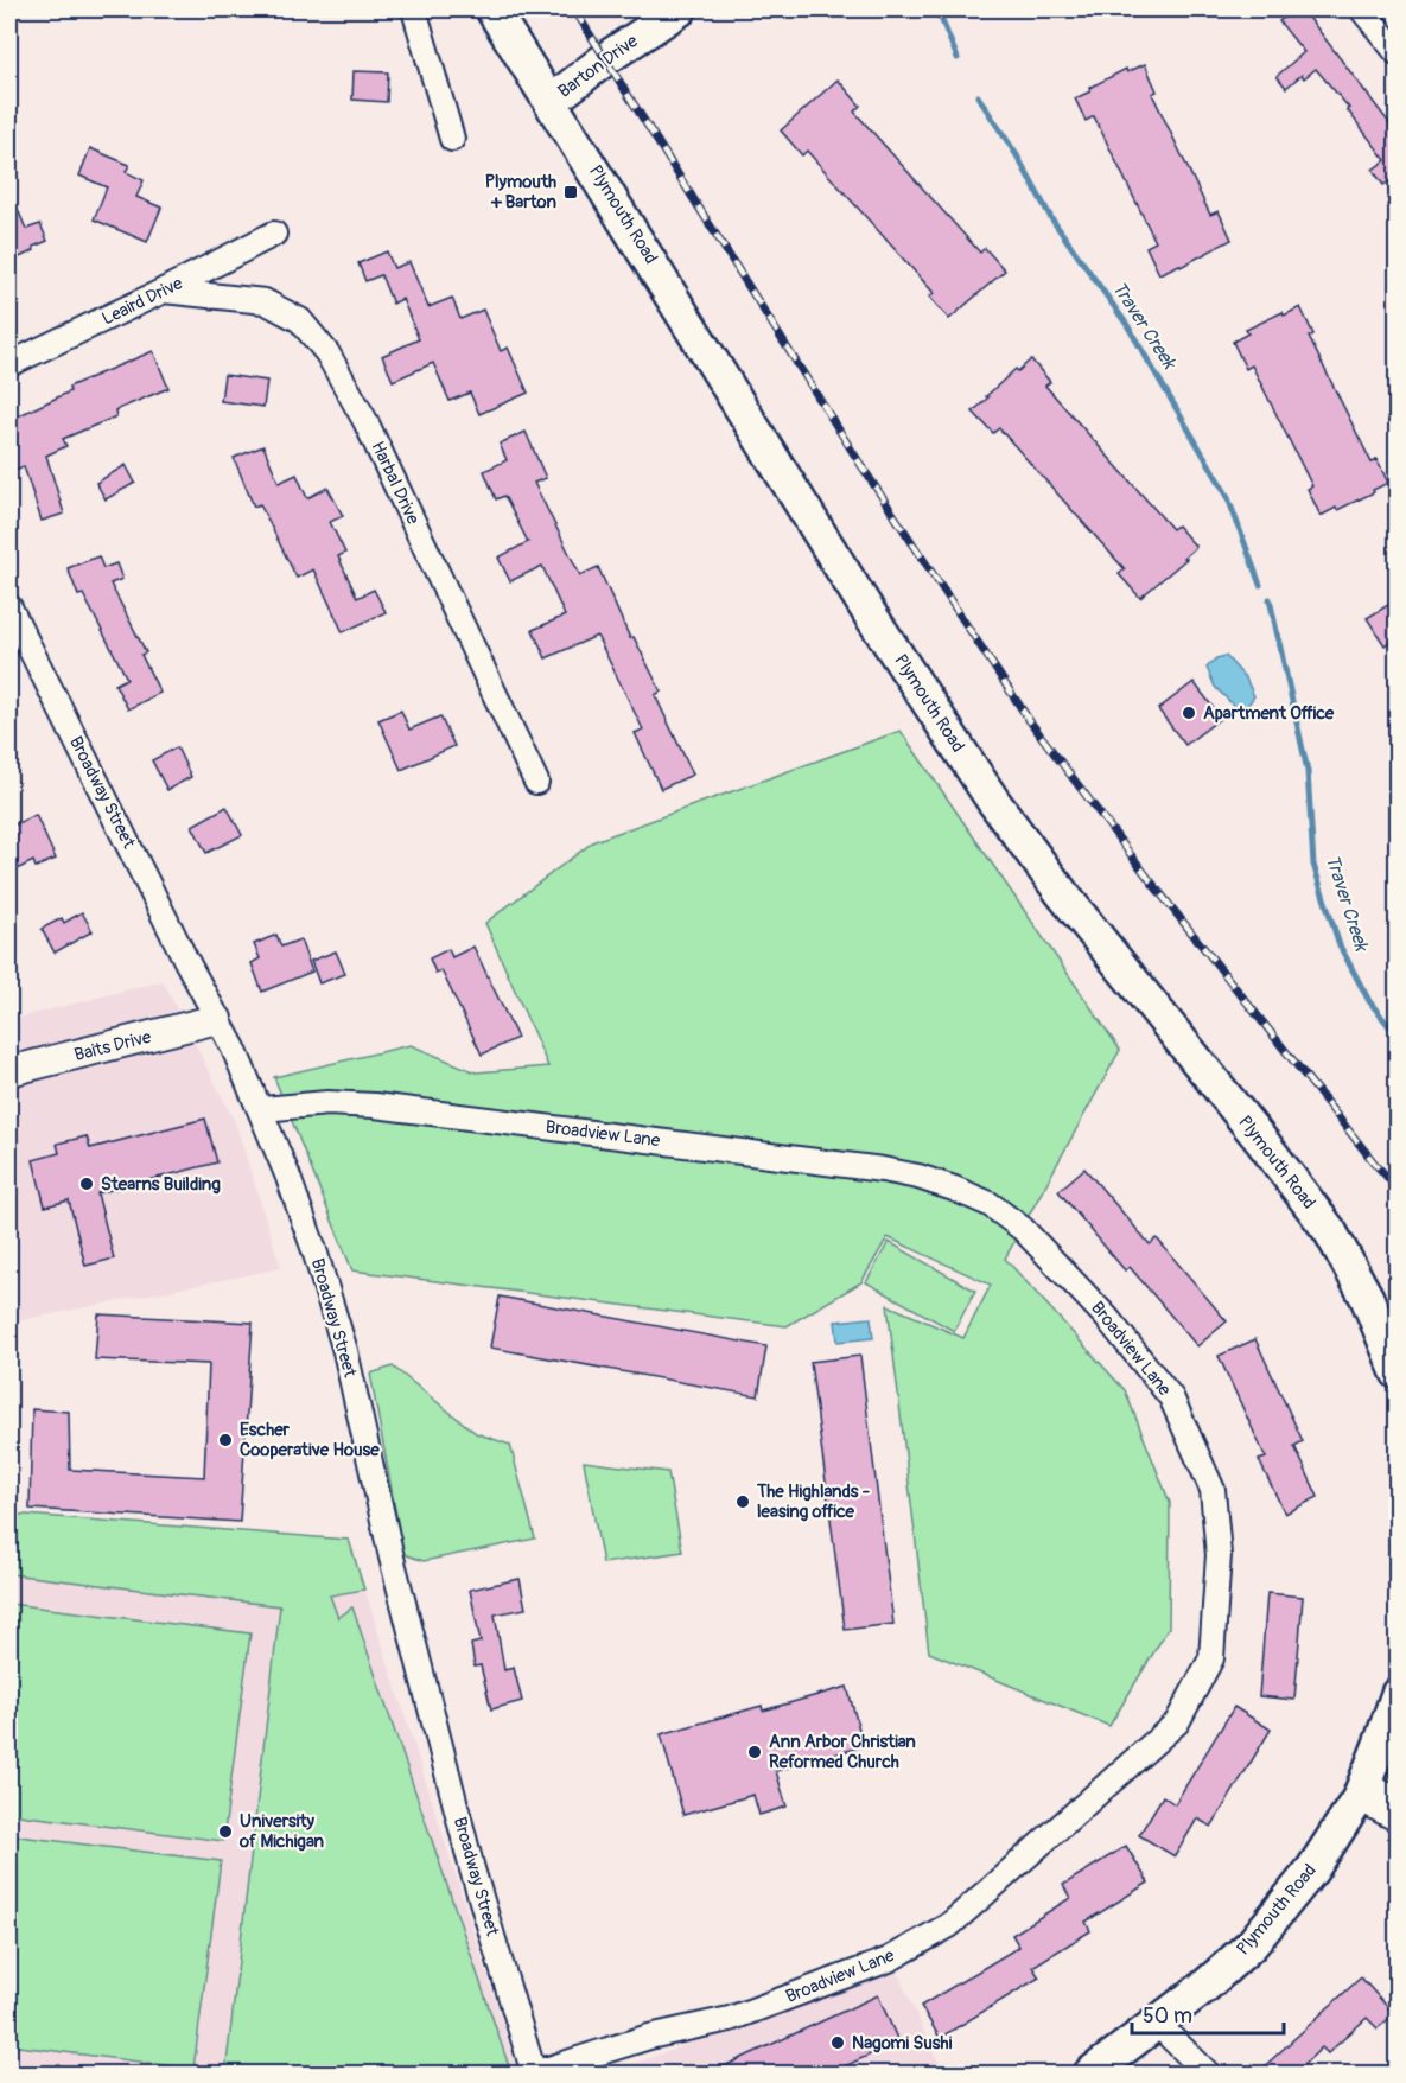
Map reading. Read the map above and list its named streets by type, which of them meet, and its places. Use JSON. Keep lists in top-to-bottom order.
{
  "streets": {
    "main road": ["Barton Drive", "Plymouth Road"],
    "street": [
      "Leaird Drive",
      "Harbal Drive",
      "Broadway Street",
      "Baits Drive",
      "Broadview Lane"
    ]
  },
  "crossings": [
    ["Barton Drive", "Plymouth Road"],
    ["Leaird Drive", "Harbal Drive"],
    ["Broadway Street", "Baits Drive"],
    ["Broadway Street", "Broadview Lane"]
  ],
  "water": ["Traver Creek"],
  "places": {
    "transit": ["Plymouth + Barton"],
    "other": [
      "Apartment Office",
      "Stearns Building",
      "Escher Cooperative House",
      "The Highlands - leasing office",
      "Ann Arbor Christian Reformed Church",
      "University of Michigan",
      "Nagomi Sushi"
    ]
  },
  "scale_bar": "50 m"
}
